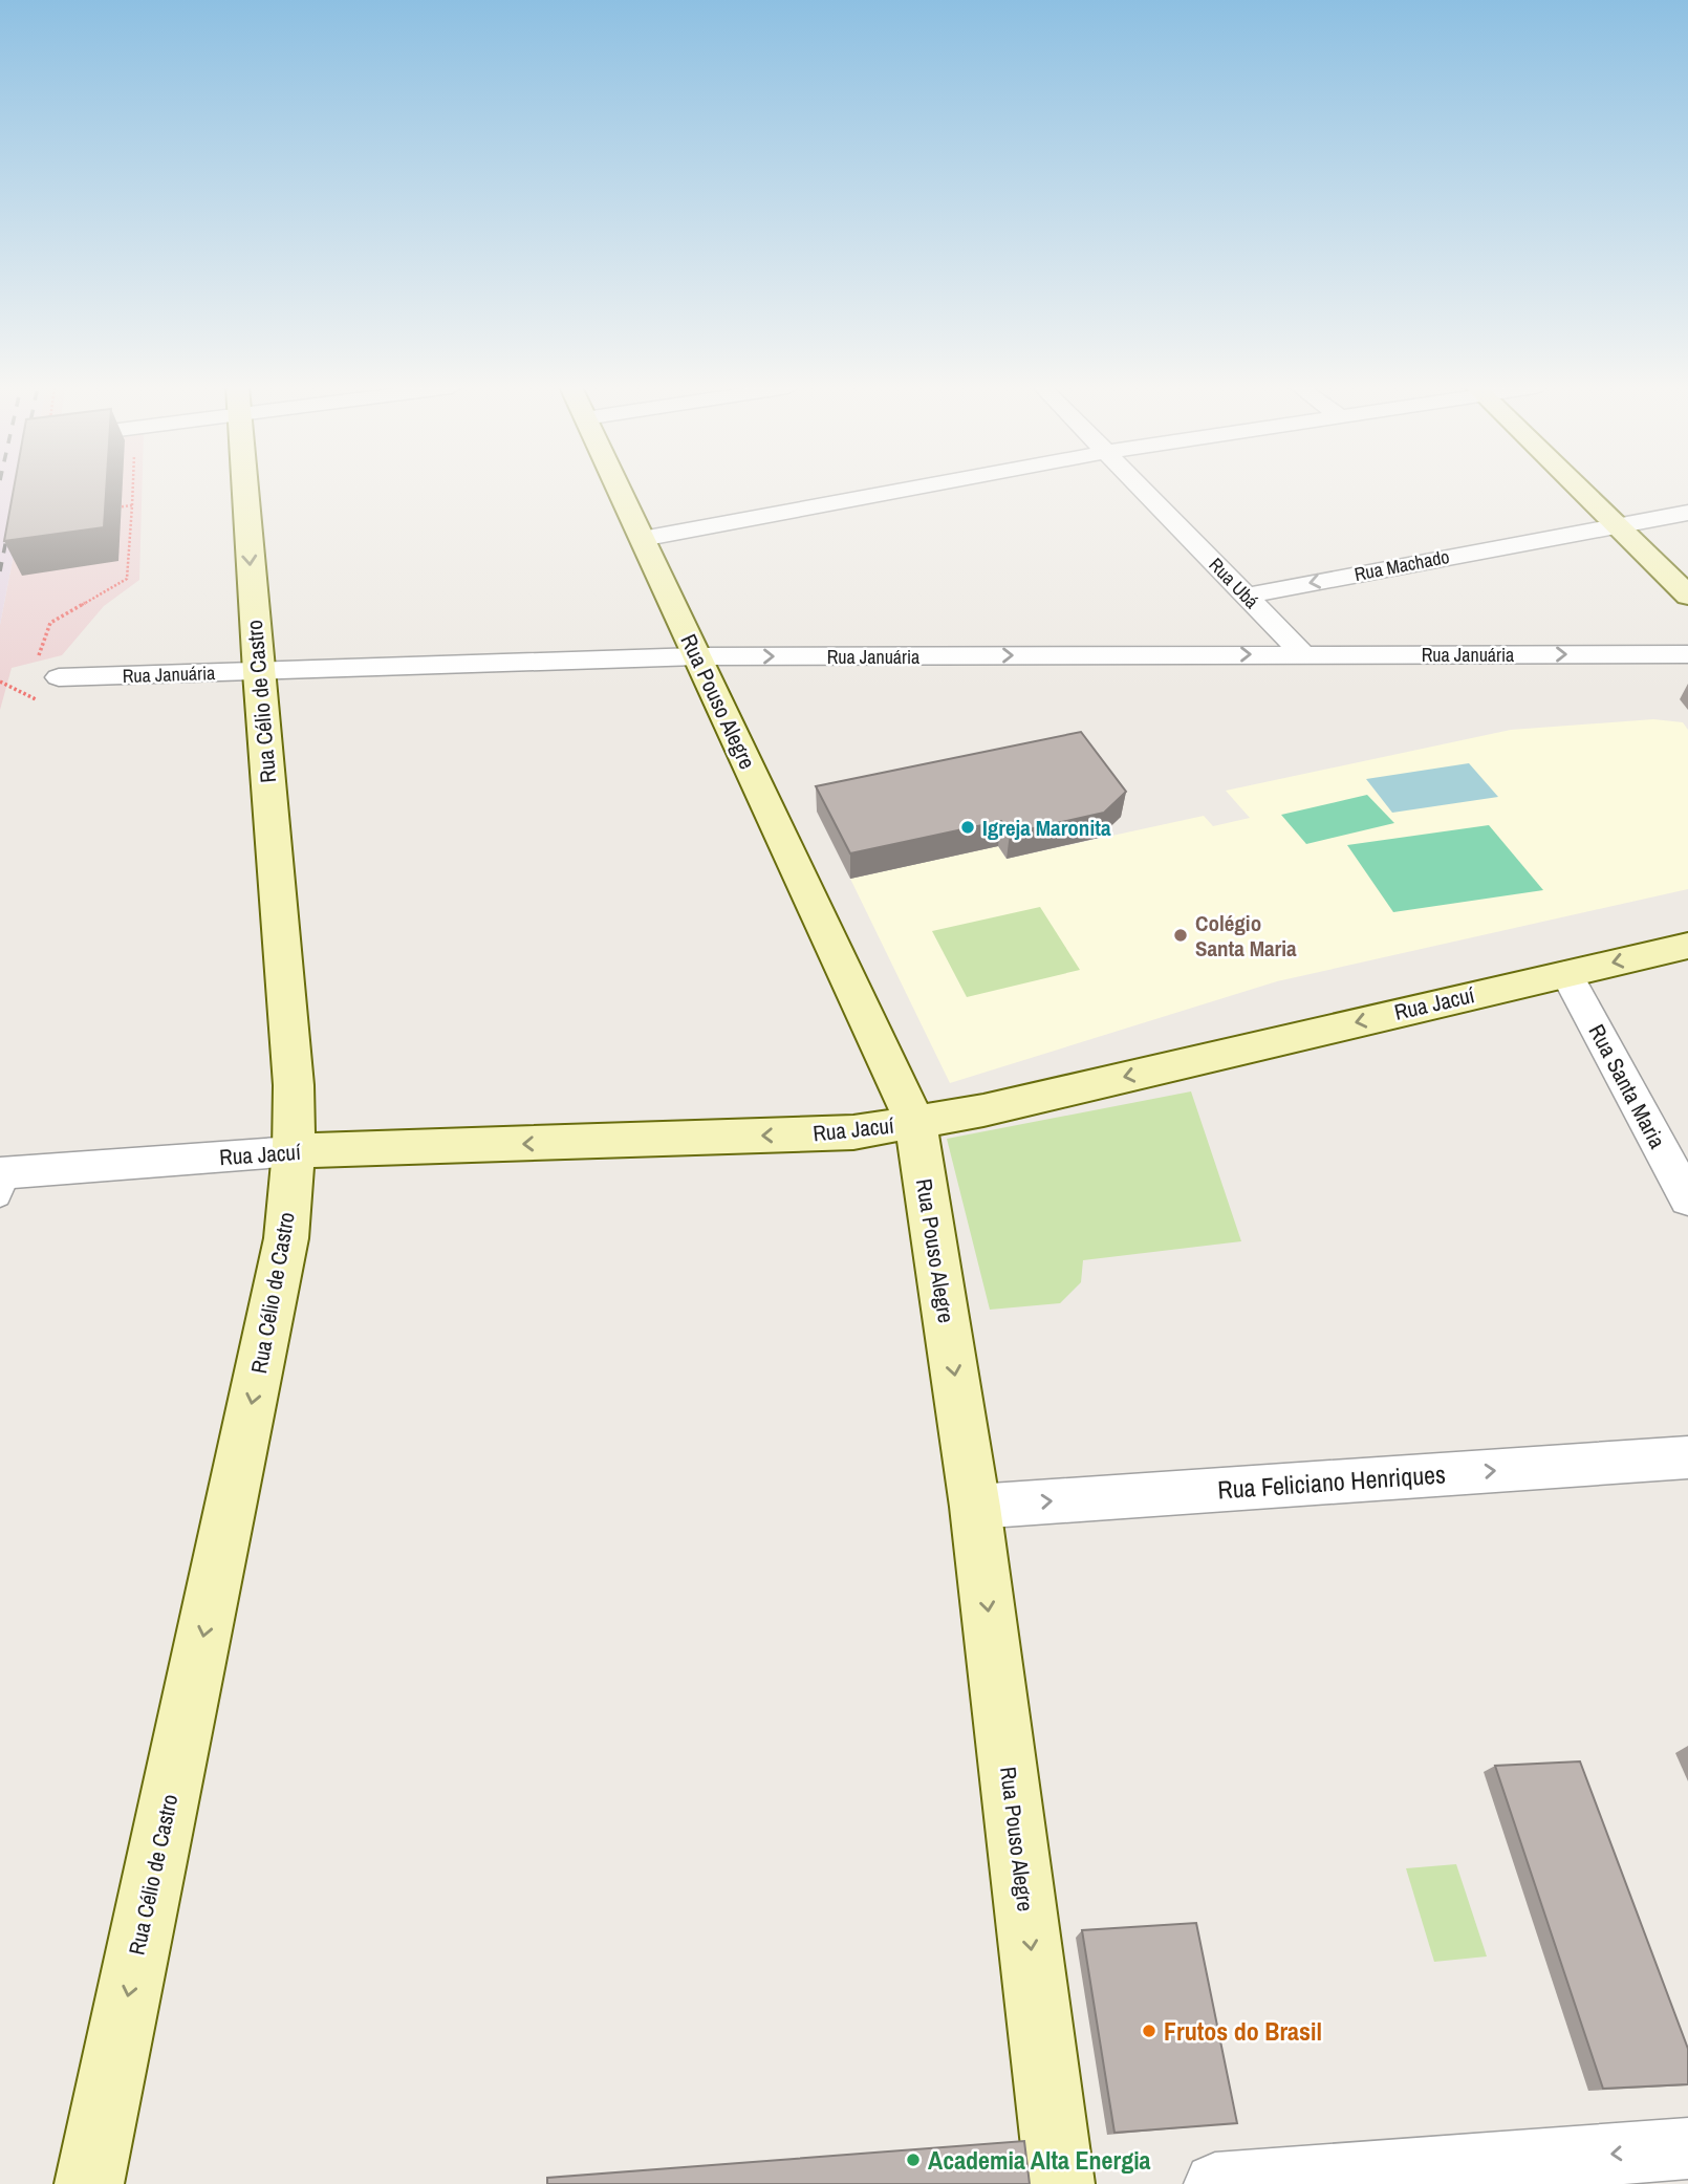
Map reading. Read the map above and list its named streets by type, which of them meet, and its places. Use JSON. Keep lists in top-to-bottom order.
{
  "streets": {
    "street": [
      "Rua Machado",
      "Rua Ubá",
      "Rua Januária",
      "Rua Célio de Castro",
      "Rua Pouso Alegre",
      "Rua Jacuí",
      "Rua Santa Maria",
      "Rua Feliciano Henriques"
    ]
  },
  "crossings": [
    ["Rua Machado", "Rua Ubá"],
    ["Rua Ubá", "Rua Januária"],
    ["Rua Januária", "Rua Célio de Castro"],
    ["Rua Januária", "Rua Pouso Alegre"],
    ["Rua Célio de Castro", "Rua Jacuí"],
    ["Rua Pouso Alegre", "Rua Jacuí"],
    ["Rua Pouso Alegre", "Rua Feliciano Henriques"],
    ["Rua Jacuí", "Rua Santa Maria"]
  ],
  "one_way": [
    "Rua Machado",
    "Rua Januária",
    "Rua Célio de Castro",
    "Rua Pouso Alegre",
    "Rua Jacuí",
    "Rua Feliciano Henriques"
  ],
  "places": [
    "Igreja Maronita",
    "Colégio Santa Maria",
    "Frutos do Brasil",
    "Academia Alta Energia"
  ]
}
